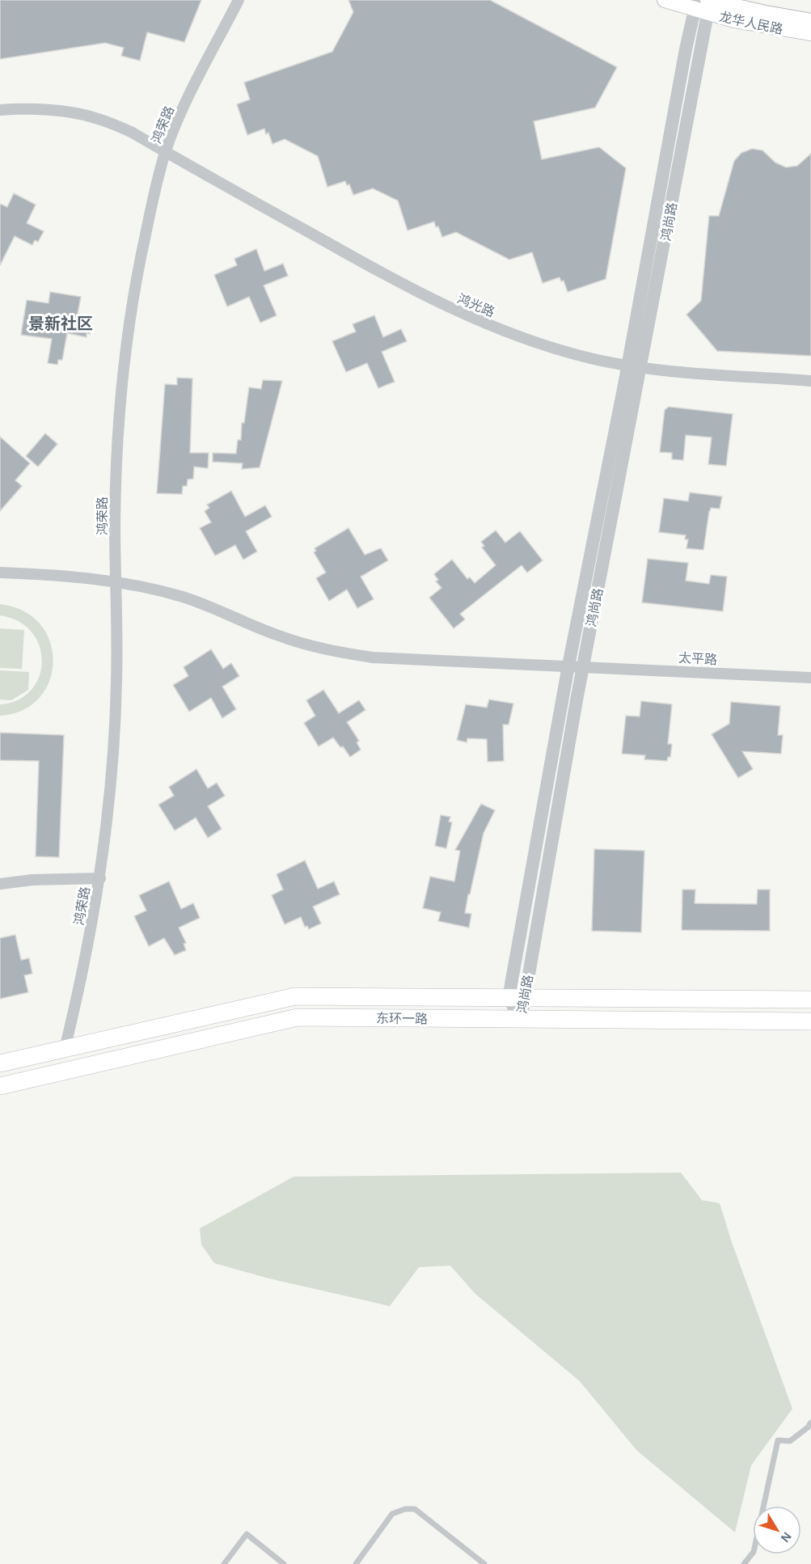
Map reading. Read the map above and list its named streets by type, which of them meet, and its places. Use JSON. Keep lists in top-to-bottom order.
{
  "streets": {
    "main road": ["龙华人民路", "东环一路"],
    "street": [
      "鸿荣路",
      "鸿尚路",
      "鸿光路",
      "太平路"
    ]
  },
  "crossings": [
    ["龙华人民路", "鸿尚路"],
    ["鸿荣路", "鸿光路"],
    ["鸿荣路", "太平路"],
    ["鸿荣路", "东环一路"],
    ["鸿尚路", "鸿光路"],
    ["鸿尚路", "太平路"],
    ["鸿尚路", "东环一路"]
  ],
  "districts": ["景新社区"],
  "north": "bottom right"
}
